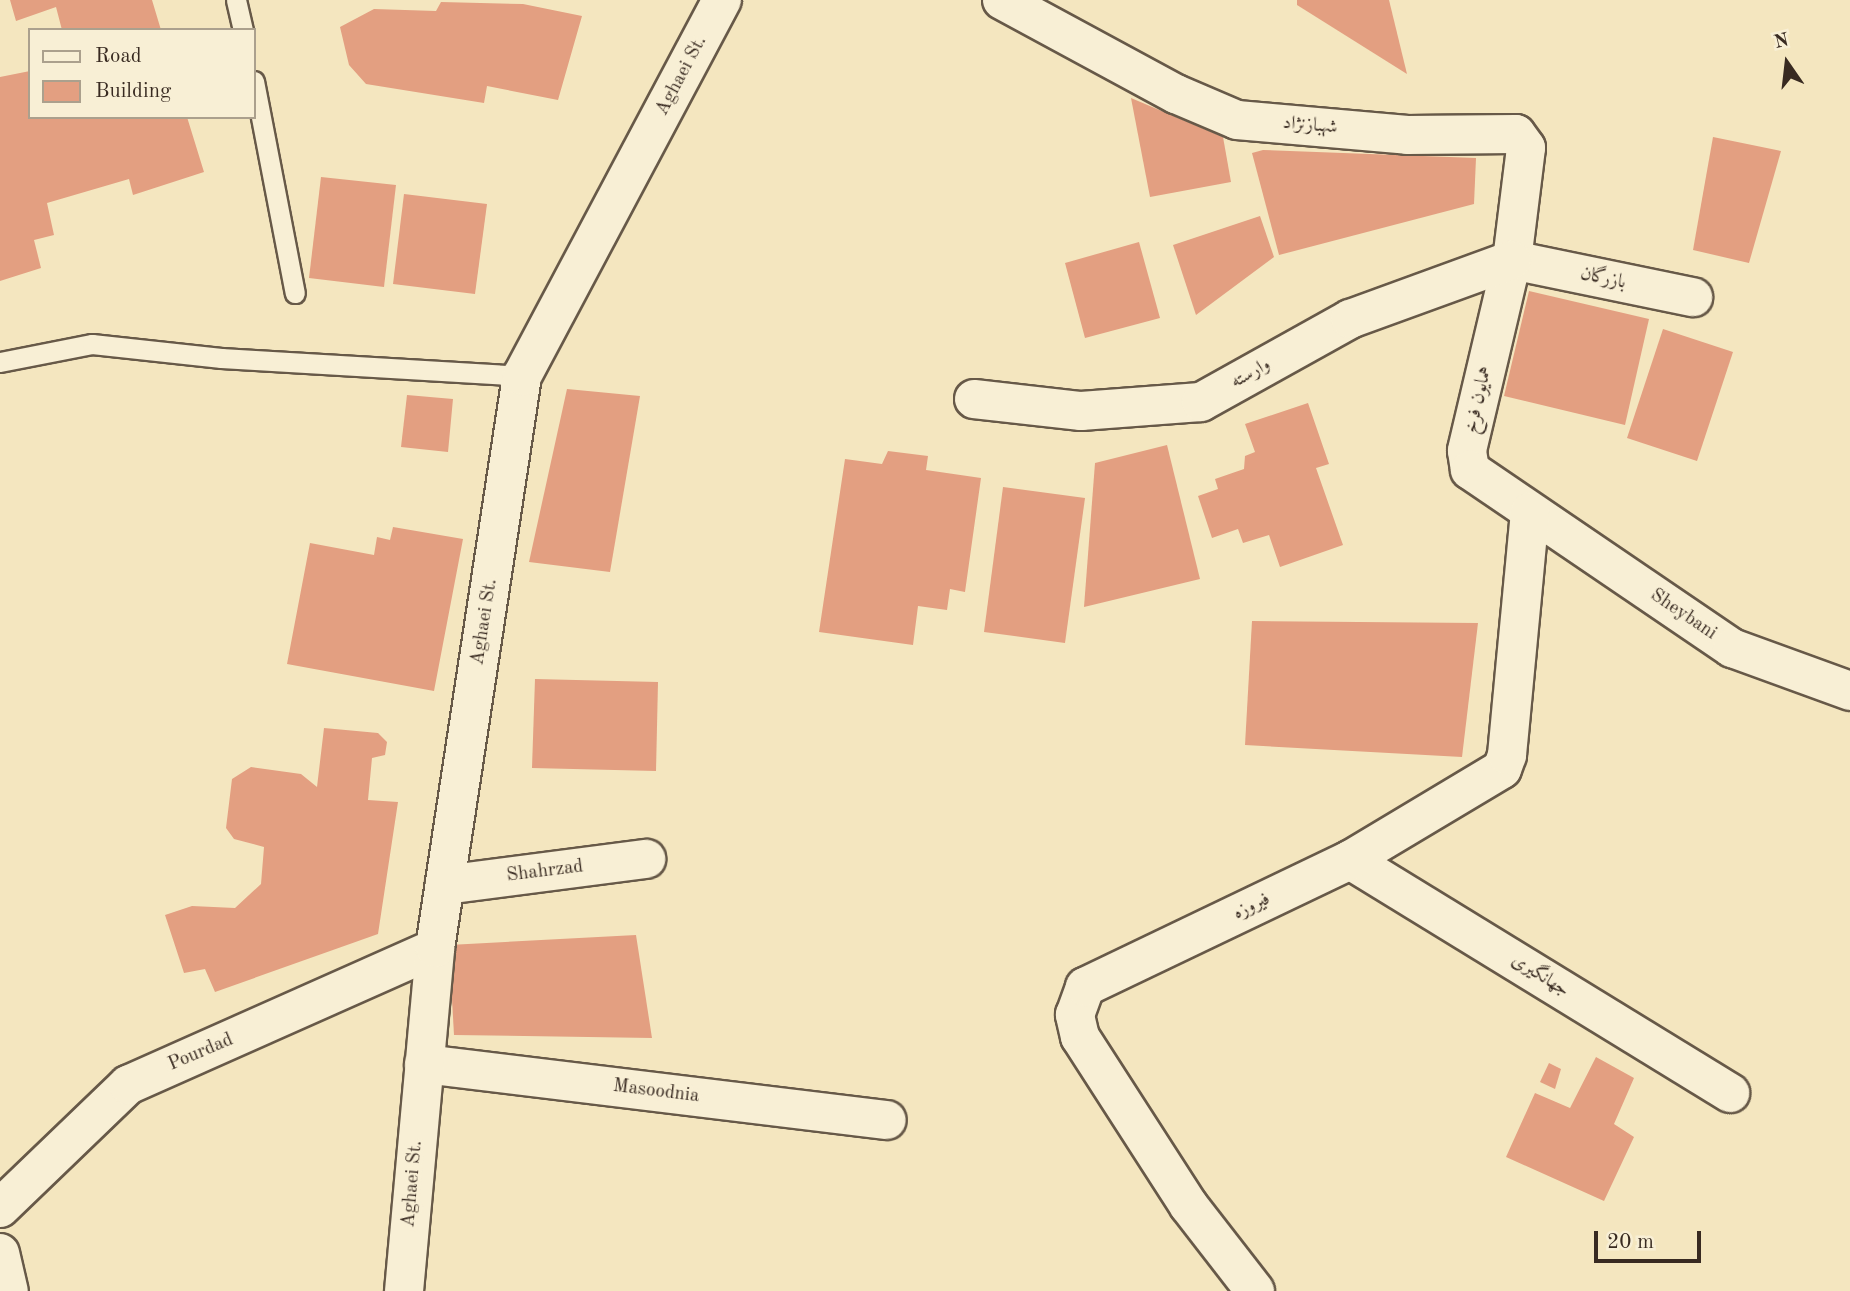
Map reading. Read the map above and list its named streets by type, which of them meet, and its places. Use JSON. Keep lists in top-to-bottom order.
{
  "streets": {
    "street": [
      "Aghaei St.",
      "شهبازنژاد",
      "بازرگان",
      "وارسته",
      "همایون فرخ",
      "Sheybani",
      "Shahrzad",
      "فیروزه",
      "جهانگیری",
      "Pourdad",
      "Masoodnia"
    ]
  },
  "crossings": [
    ["Aghaei St.", "Shahrzad"],
    ["Aghaei St.", "Pourdad"],
    ["Aghaei St.", "Masoodnia"],
    ["شهبازنژاد", "بازرگان"],
    ["شهبازنژاد", "وارسته"],
    ["شهبازنژاد", "همایون فرخ"],
    ["بازرگان", "وارسته"],
    ["بازرگان", "همایون فرخ"],
    ["وارسته", "همایون فرخ"],
    ["همایون فرخ", "Sheybani"],
    ["همایون فرخ", "فیروزه"],
    ["Sheybani", "فیروزه"],
    ["فیروزه", "جهانگیری"]
  ],
  "legend": ["Road", "Building"],
  "scale_bar": "20 m",
  "north": "top"
}
